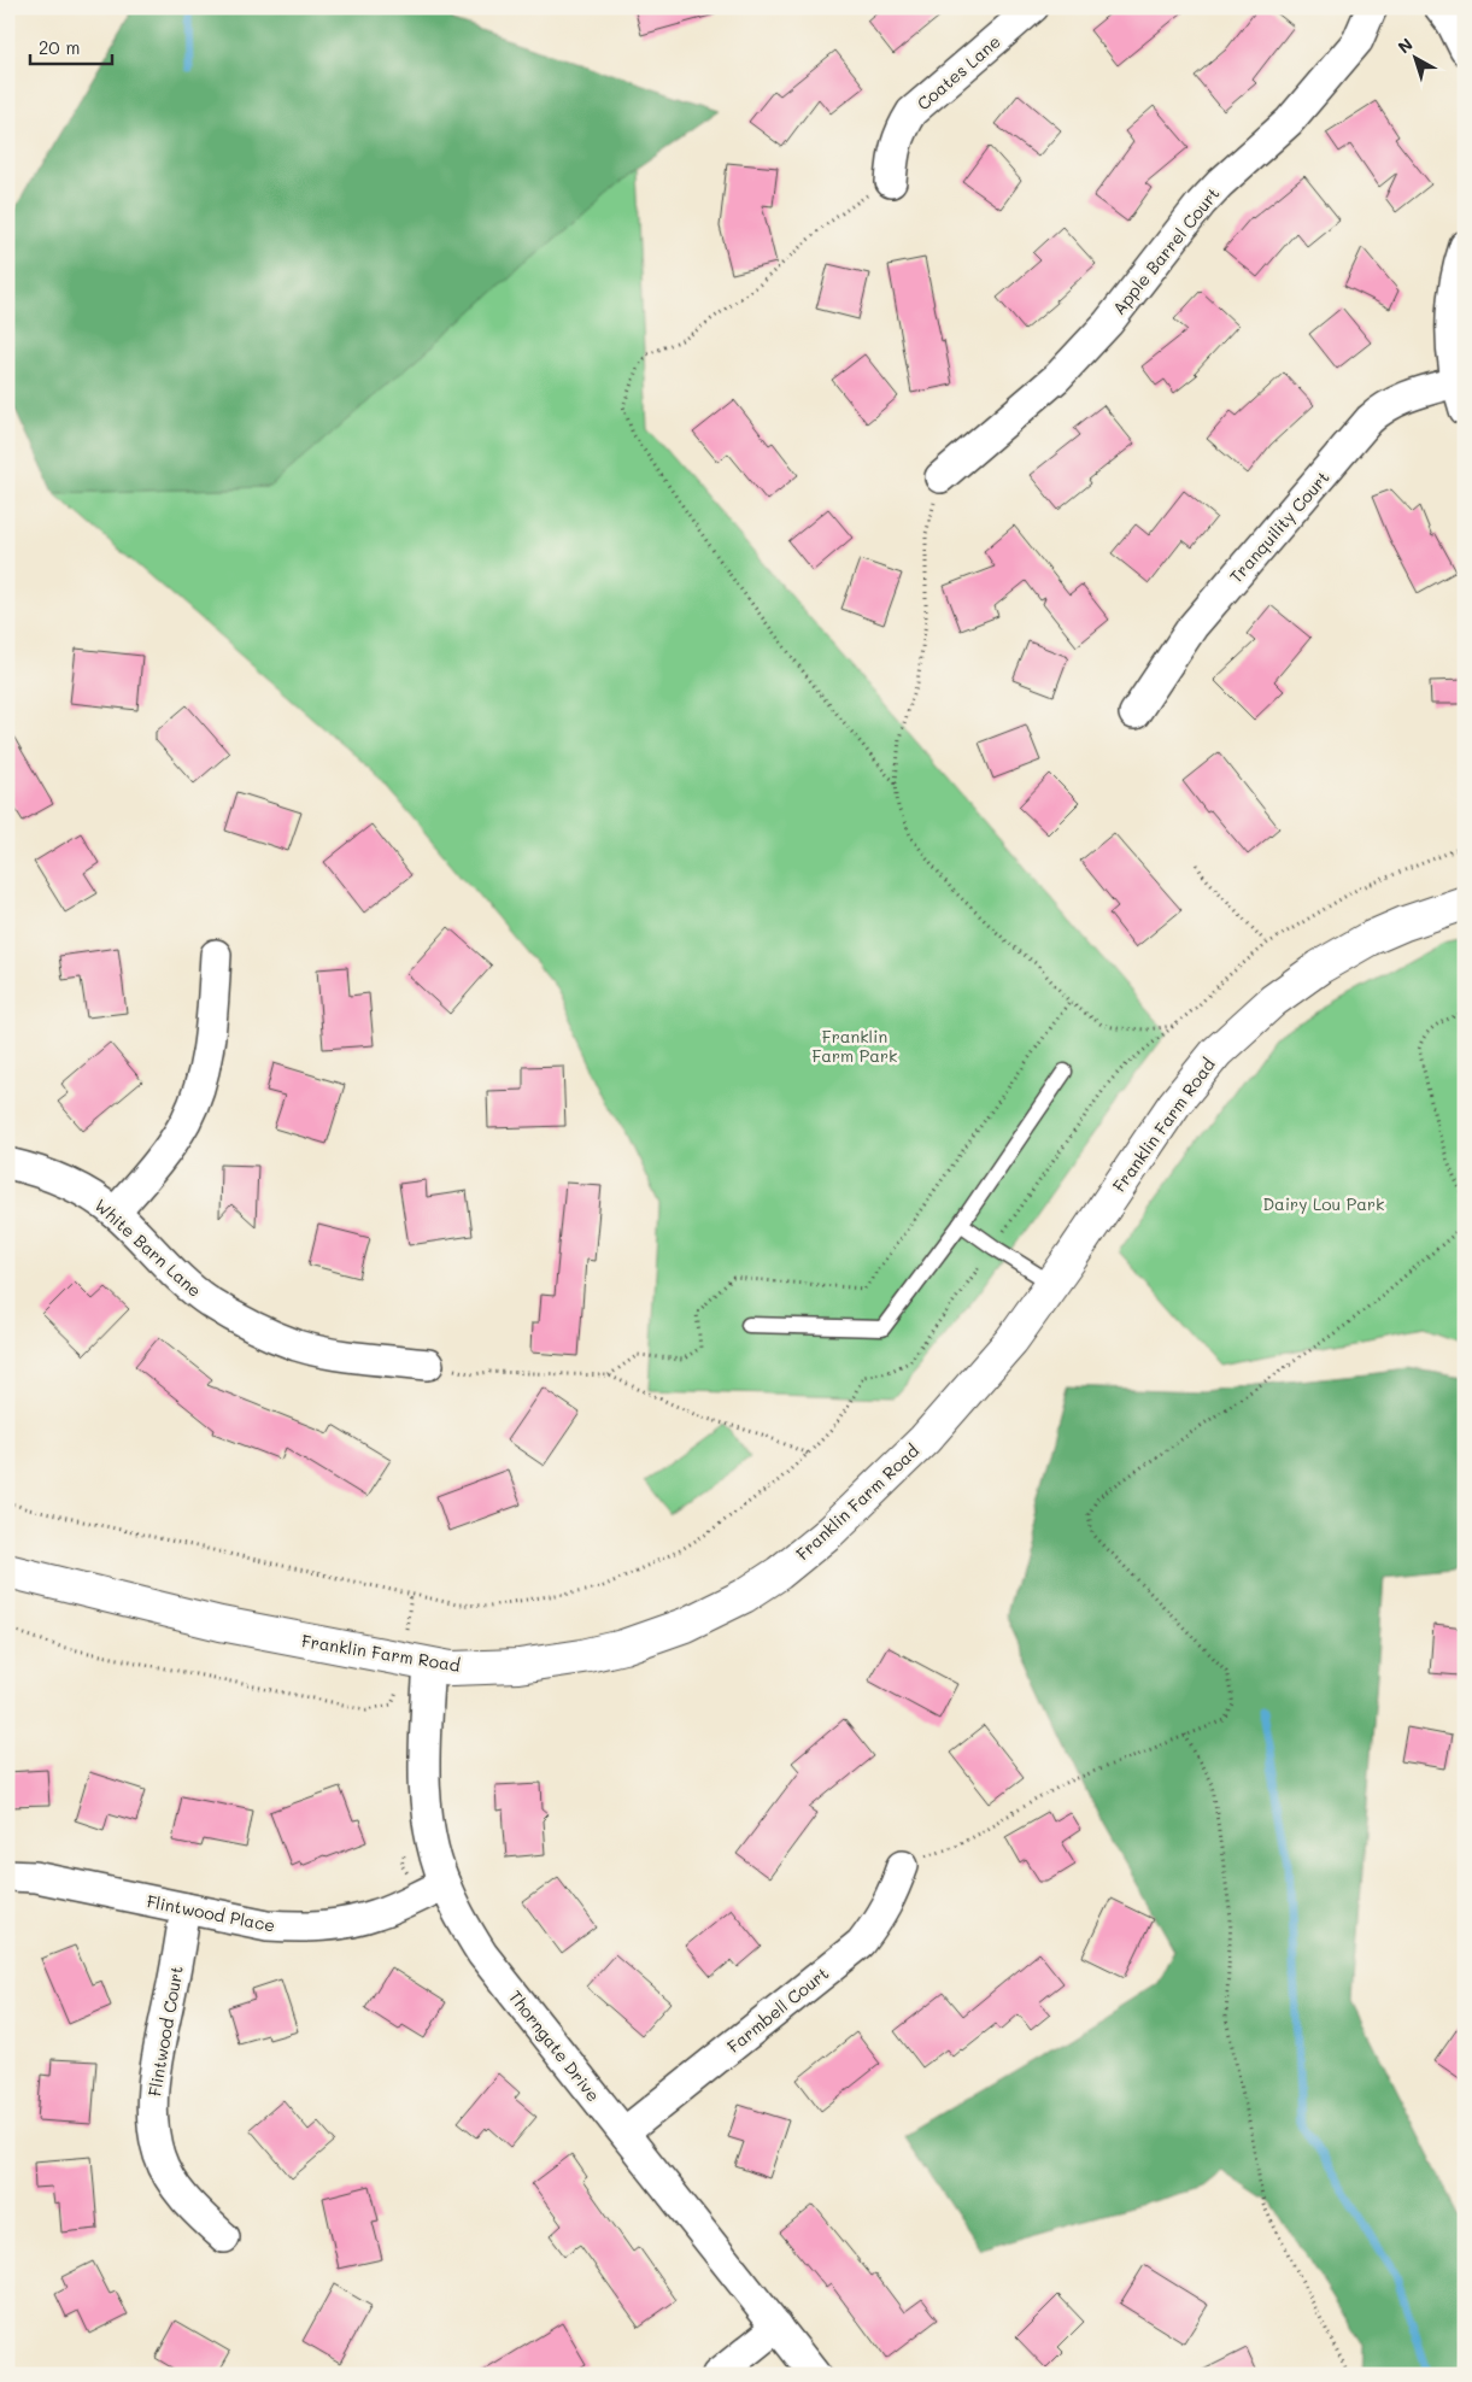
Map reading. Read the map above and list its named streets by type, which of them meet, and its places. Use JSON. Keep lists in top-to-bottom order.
{
  "streets": {
    "main road": ["Franklin Farm Road"],
    "street": [
      "Coates Lane",
      "Apple Barrel Court",
      "Tranquility Court",
      "White Barn Lane",
      "Flintwood Place",
      "Farmbell Court",
      "Flintwood Court",
      "Thorngate Drive"
    ]
  },
  "crossings": [
    ["Franklin Farm Road", "Thorngate Drive"],
    ["Flintwood Place", "Flintwood Court"],
    ["Flintwood Place", "Thorngate Drive"],
    ["Farmbell Court", "Thorngate Drive"]
  ],
  "parks": ["Franklin Farm Park", "Dairy Lou Park"],
  "scale_bar": "20 m",
  "north": "top left"
}
